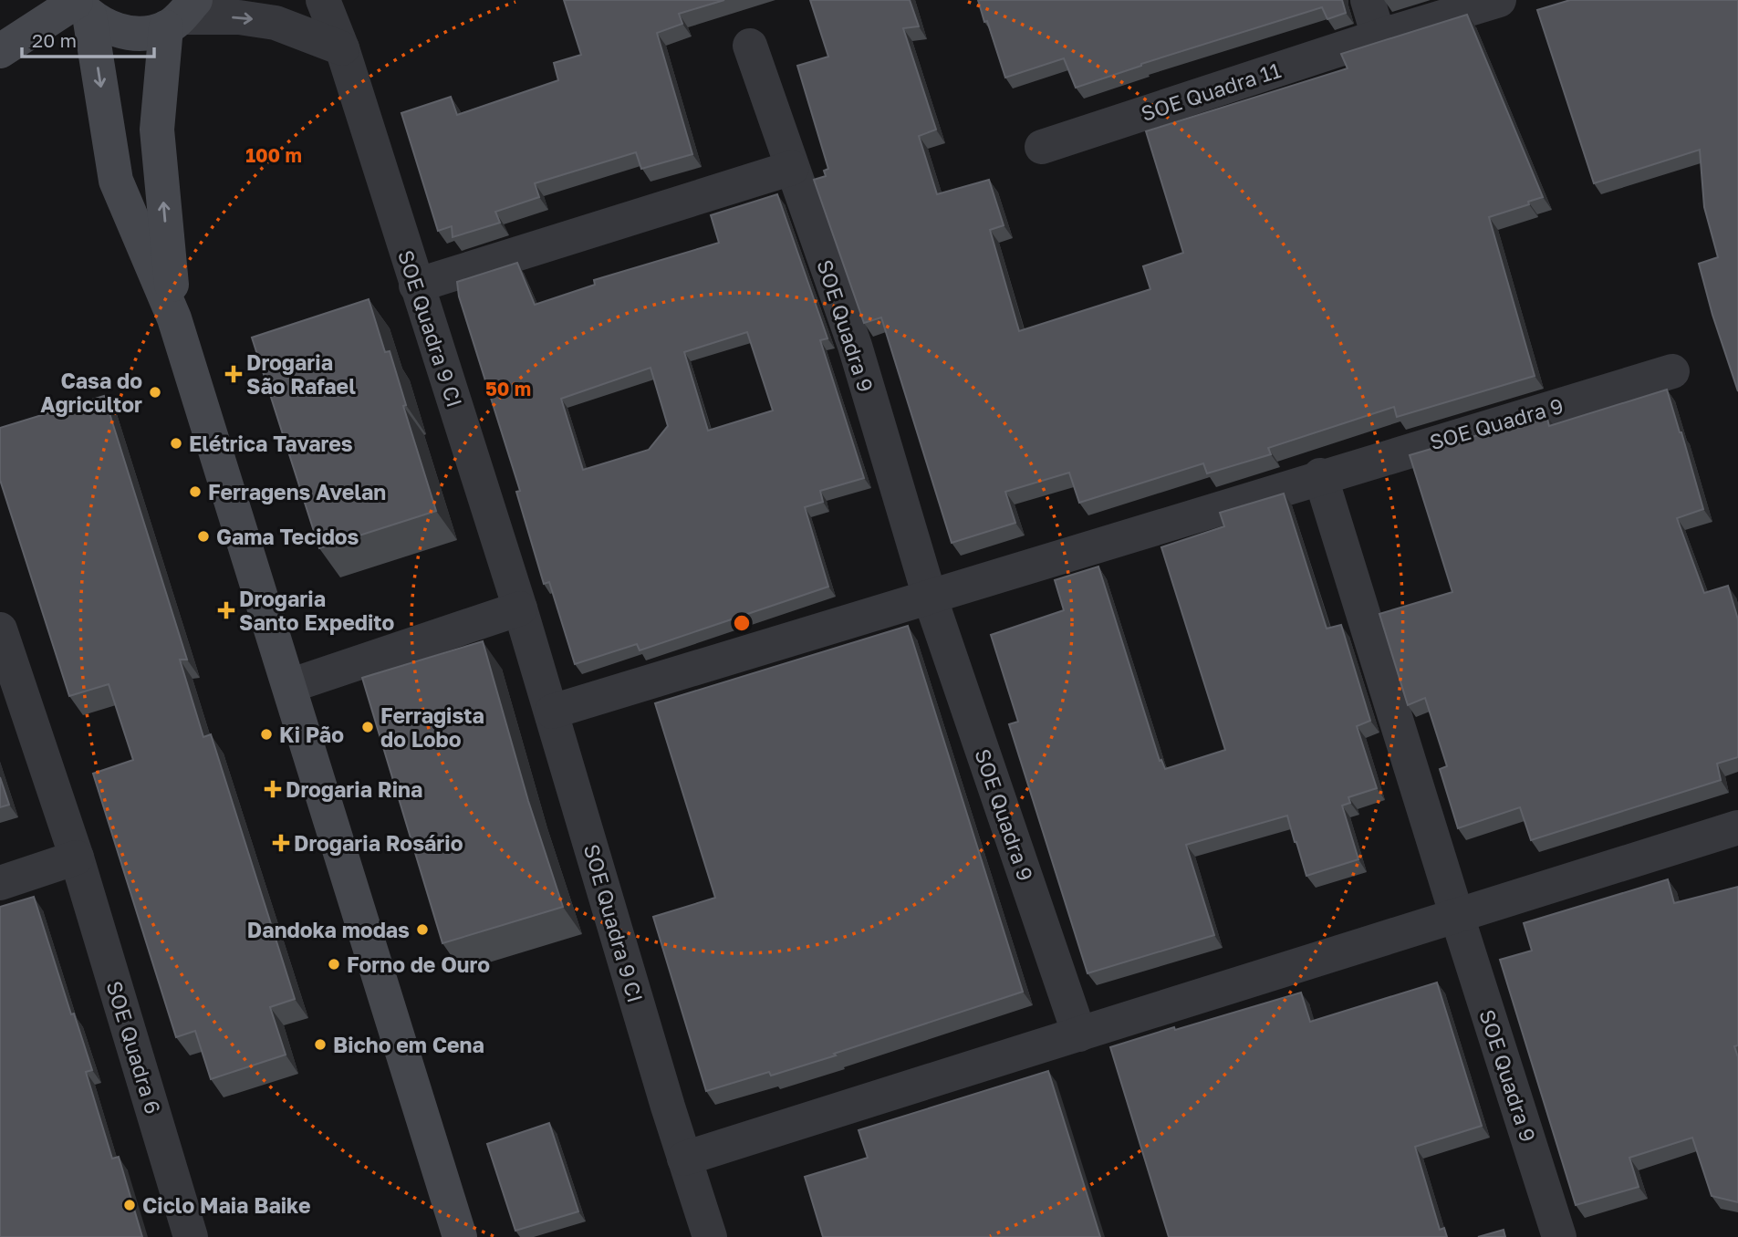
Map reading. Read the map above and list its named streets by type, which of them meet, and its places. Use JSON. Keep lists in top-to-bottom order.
{
  "streets": {
    "street": [
      "SOE Quadra 11",
      "SOE Quadra 9",
      "SOE Quadra 9 CI",
      "SOE Quadra 6"
    ]
  },
  "crossings": [
    ["SOE Quadra 9", "SOE Quadra 9 CI"]
  ],
  "places": {
    "health": [
      "Drogaria São Rafael",
      "Drogaria Santo Expedito",
      "Drogaria Rina",
      "Drogaria Rosário"
    ],
    "other": [
      "Casa do Agricultor",
      "Elétrica Tavares",
      "Ferragens Avelan",
      "Gama Tecidos",
      "Ferragista do Lobo",
      "Ki Pão",
      "Dandoka modas",
      "Forno de Ouro",
      "Bicho em Cena",
      "Ciclo Maia Baike"
    ]
  },
  "scale_bar": "20 m",
  "rings": ["100 m", "50 m"]
}
